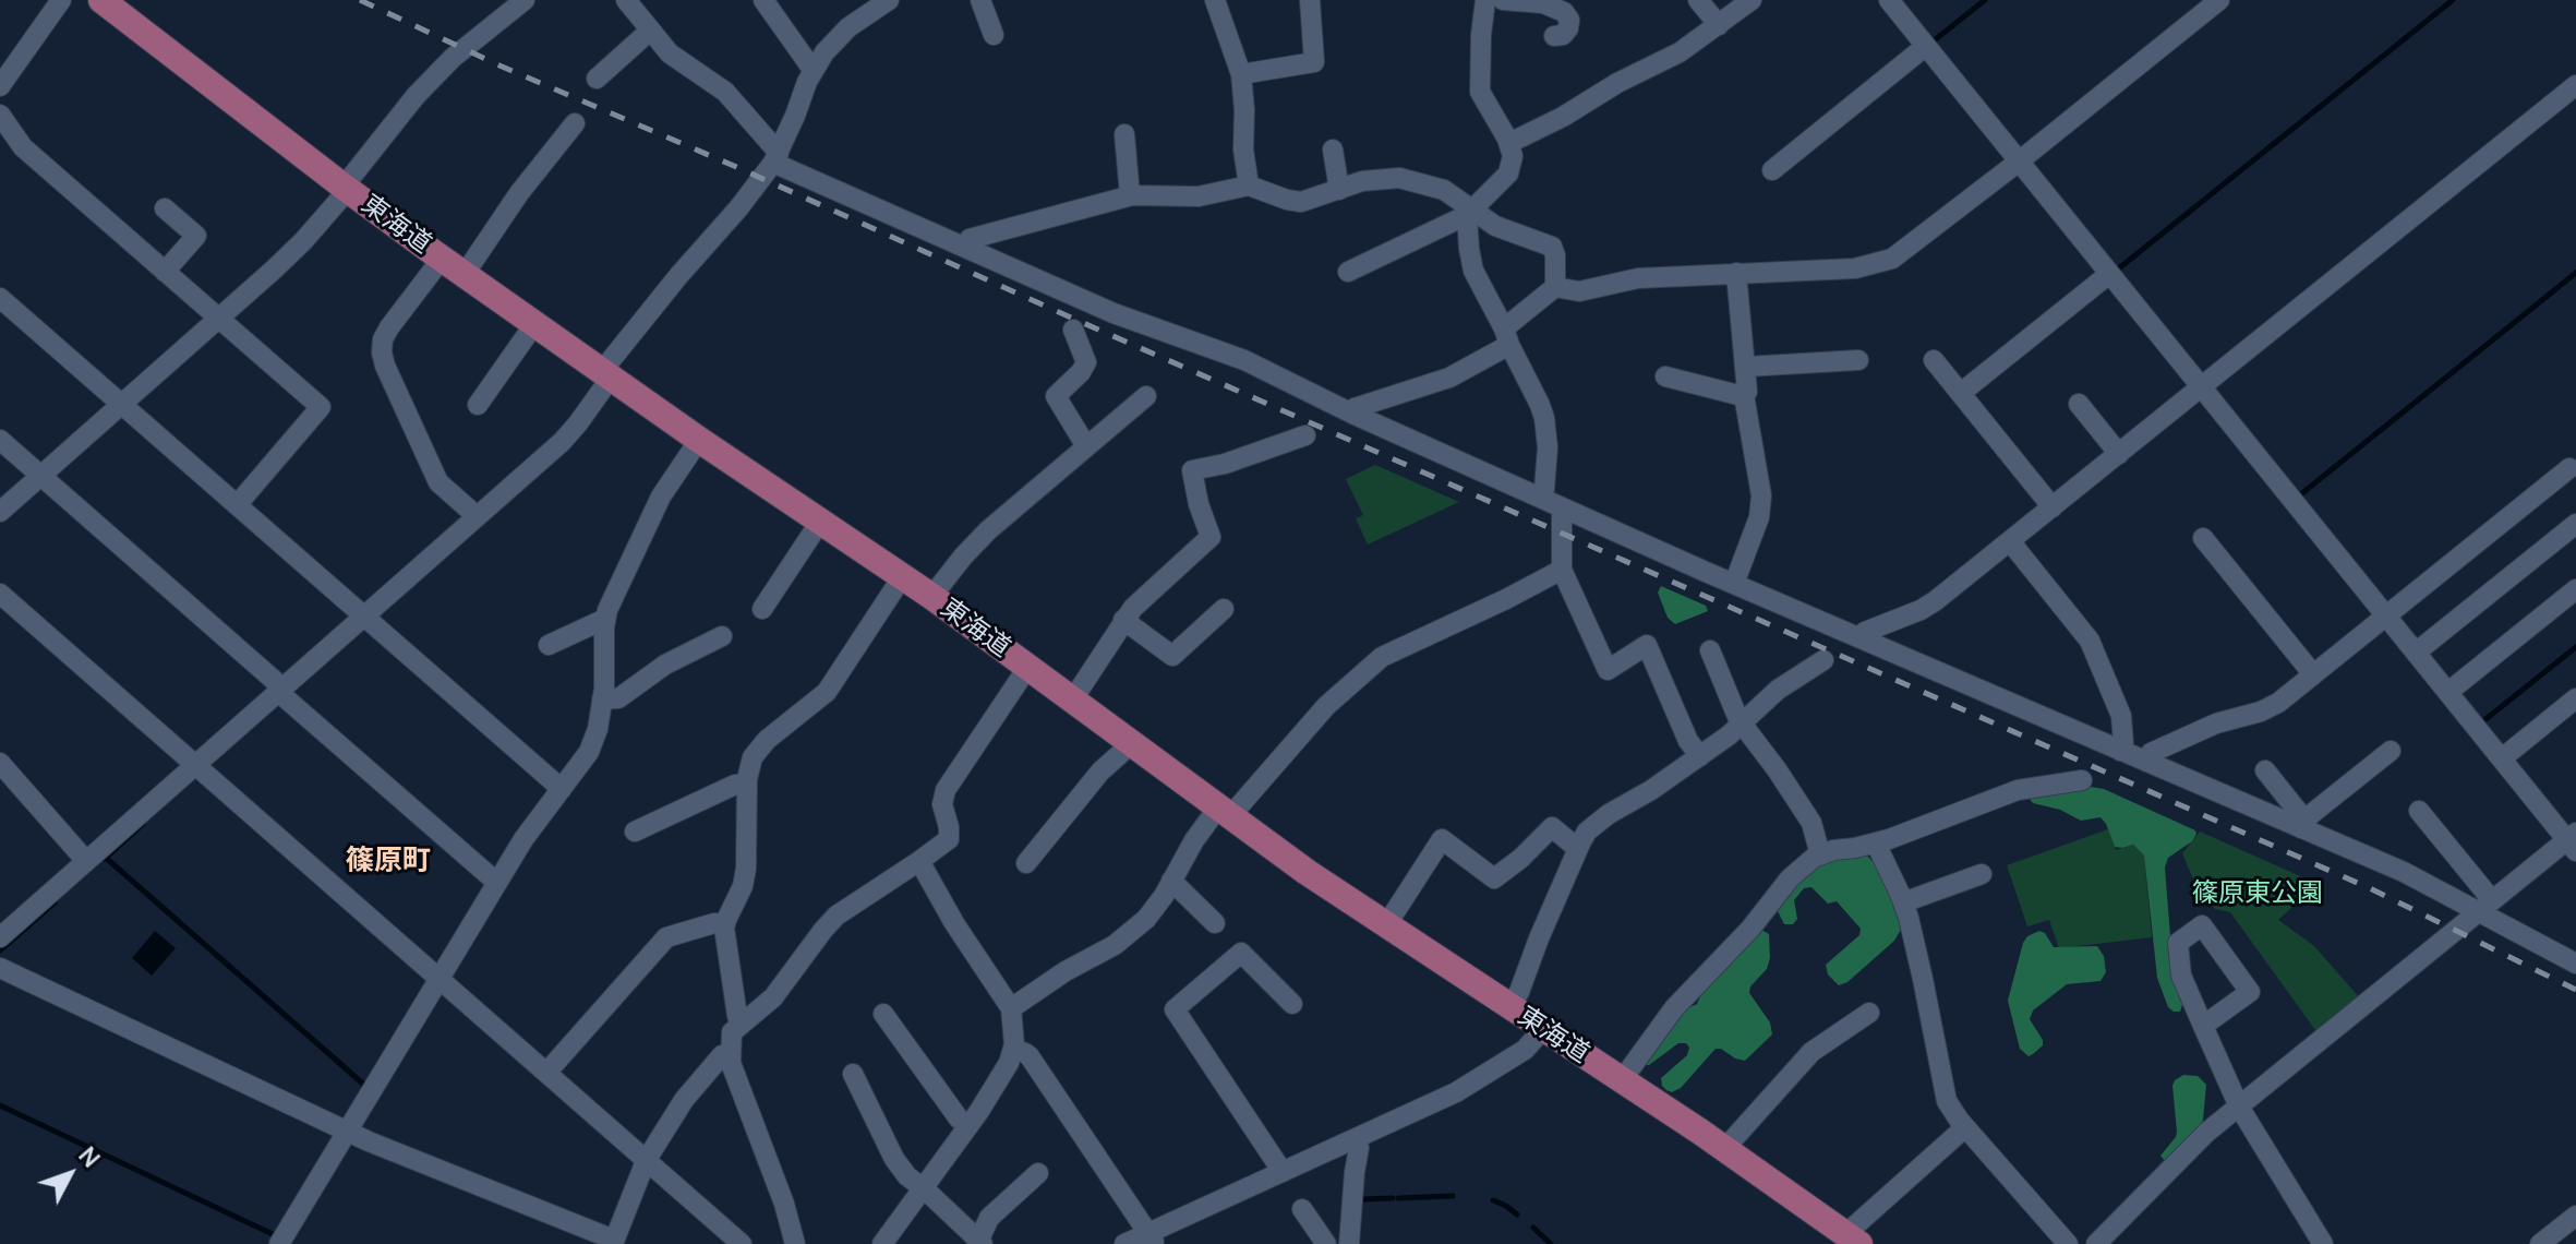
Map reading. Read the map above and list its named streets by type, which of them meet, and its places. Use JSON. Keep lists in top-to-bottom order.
{
  "streets": {
    "main road": ["東海道"]
  },
  "districts": ["篠原町"],
  "parks": ["篠原東公園"],
  "north": "top right"
}
